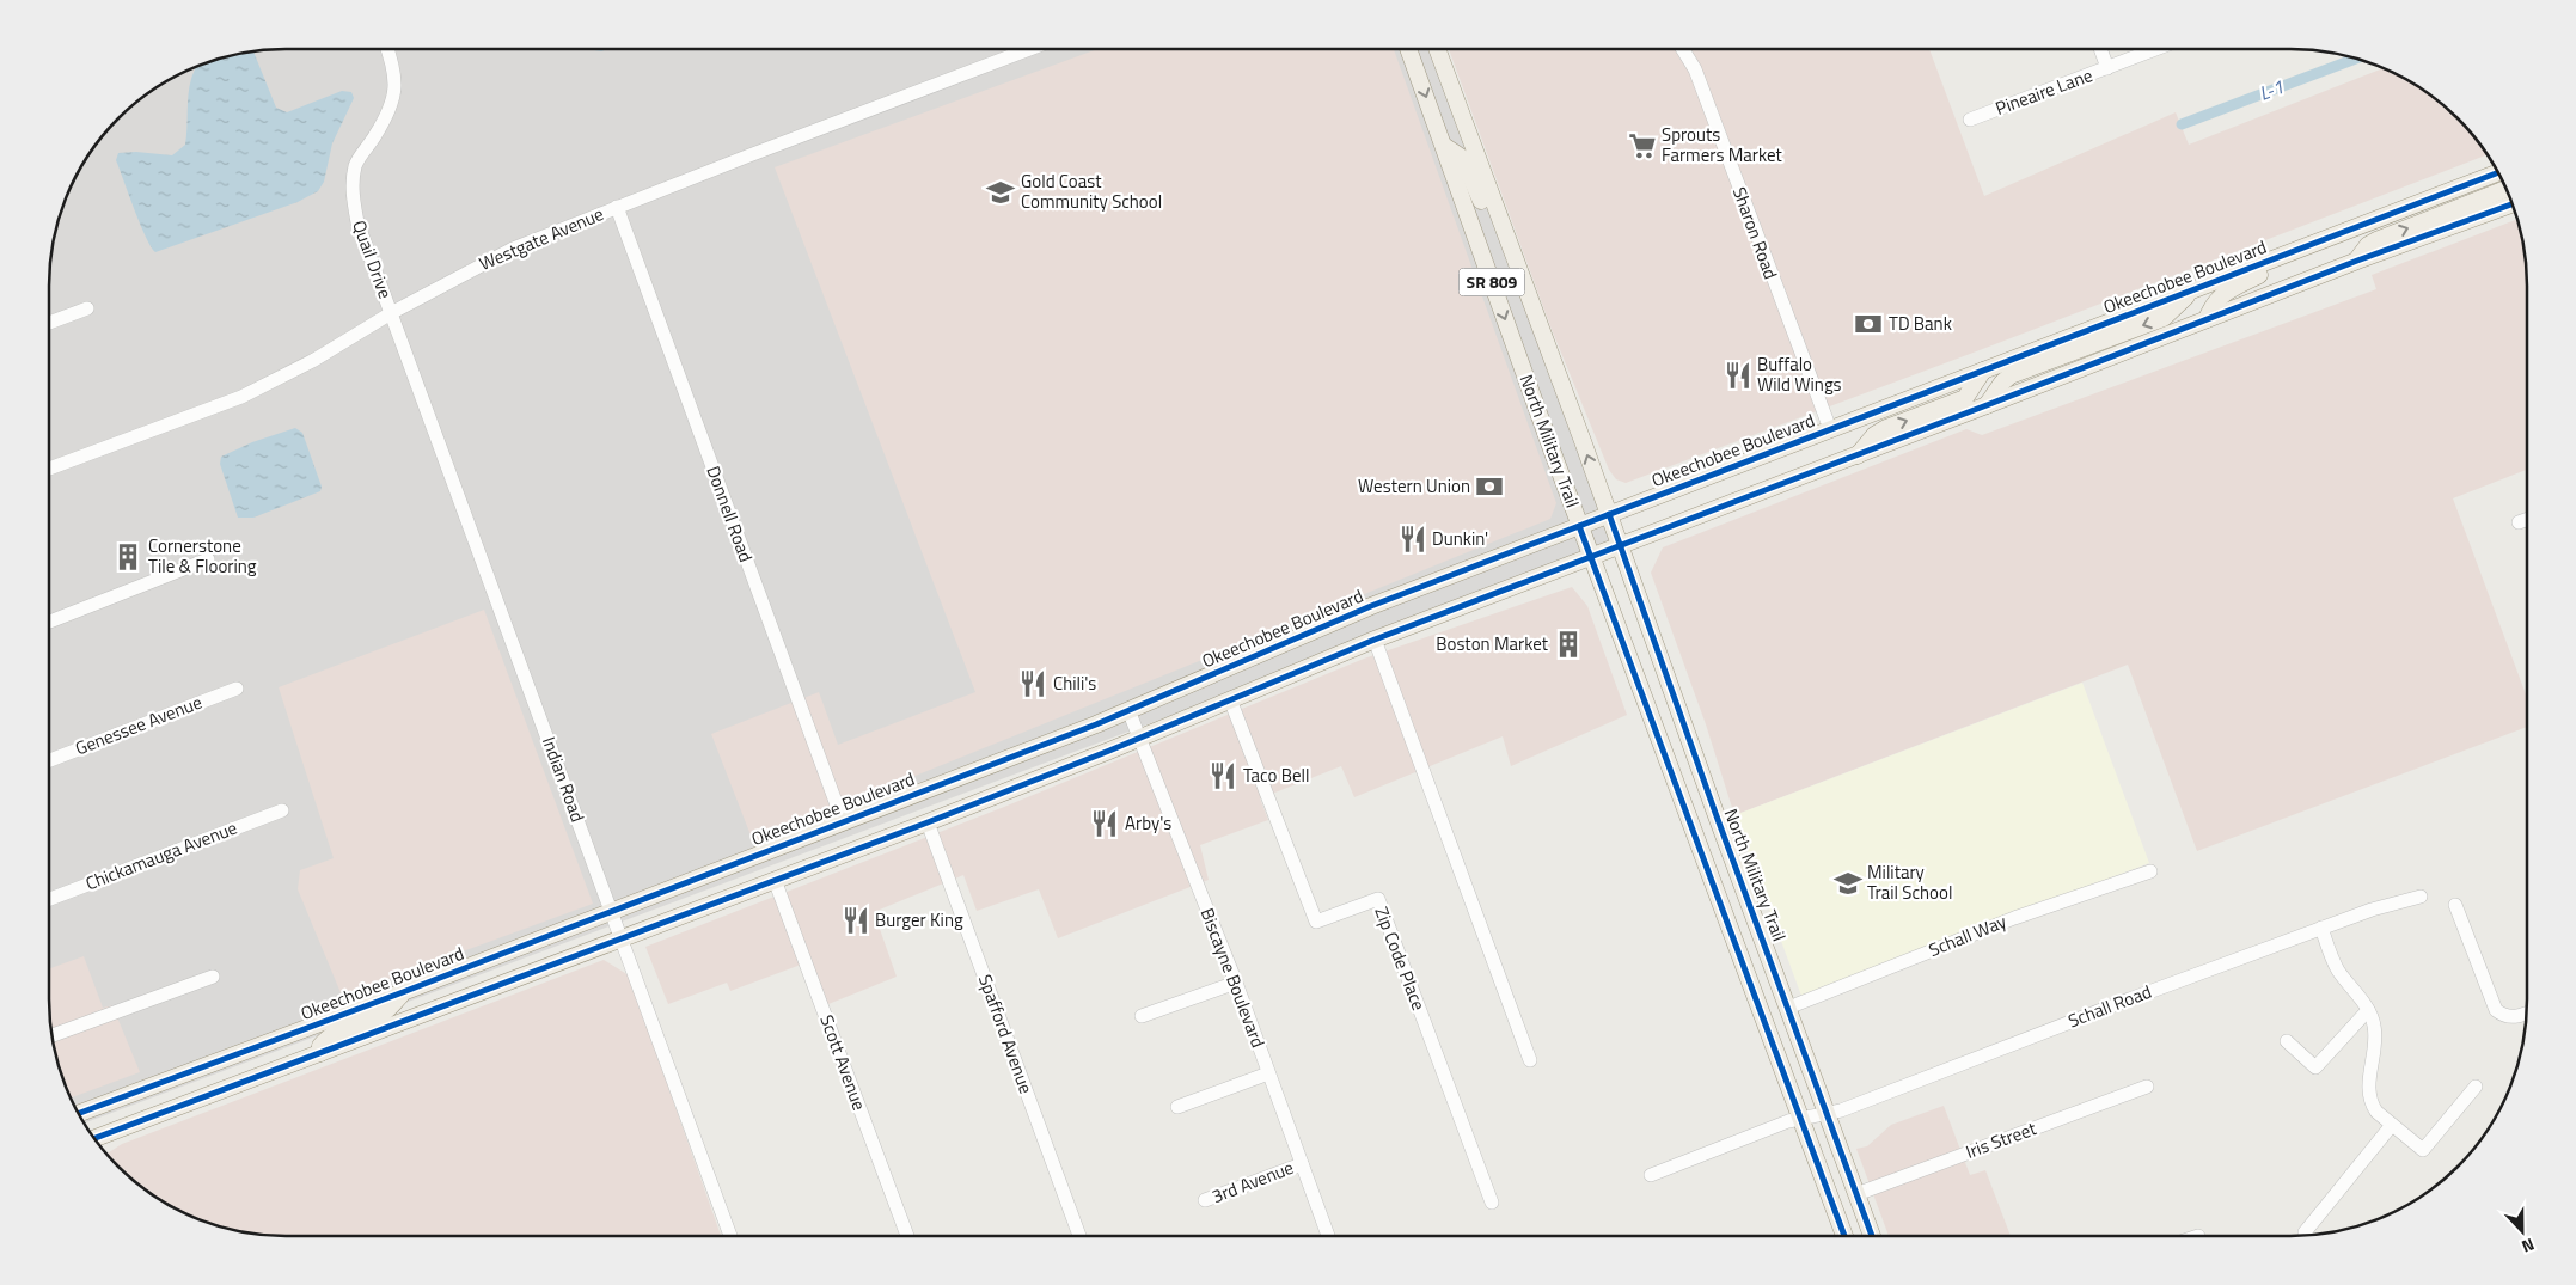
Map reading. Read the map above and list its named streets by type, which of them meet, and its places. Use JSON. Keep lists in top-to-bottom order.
{
  "streets": {
    "main road": ["Okeechobee Boulevard", "SR 809", "North Military Trail"],
    "street": [
      "Pineaire Lane",
      "Sharon Road",
      "Westgate Avenue",
      "Quail Drive",
      "Donnell Road",
      "Genessee Avenue",
      "Indian Road",
      "Chickamauga Avenue",
      "Schall Way",
      "Zip Code Place",
      "Biscayne Boulevard",
      "Schall Road",
      "Spafford Avenue",
      "Scott Avenue",
      "Iris Street",
      "3rd Avenue"
    ]
  },
  "crossings": [
    ["Sharon Road", "Okeechobee Boulevard"],
    ["Westgate Avenue", "Quail Drive"],
    ["Westgate Avenue", "Donnell Road"],
    ["Westgate Avenue", "Indian Road"],
    ["Quail Drive", "Indian Road"],
    ["Okeechobee Boulevard", "North Military Trail"],
    ["Okeechobee Boulevard", "Donnell Road"],
    ["Okeechobee Boulevard", "Indian Road"],
    ["Okeechobee Boulevard", "Biscayne Boulevard"],
    ["North Military Trail", "Schall Way"],
    ["North Military Trail", "Schall Road"],
    ["North Military Trail", "Iris Street"],
    ["Biscayne Boulevard", "3rd Avenue"]
  ],
  "water": ["L-1"],
  "places": {
    "supermarket": ["Sprouts Farmers Market"],
    "school or university": ["Gold Coast Community School", "Military Trail School"],
    "bank": ["TD Bank", "Western Union"],
    "restaurant": [
      "Buffalo Wild Wings",
      "Dunkin'",
      "Chili's",
      "Taco Bell",
      "Arby's",
      "Burger King"
    ],
    "building": ["Cornerstone Tile & Flooring", "Boston Market"]
  },
  "north": "bottom"
}
